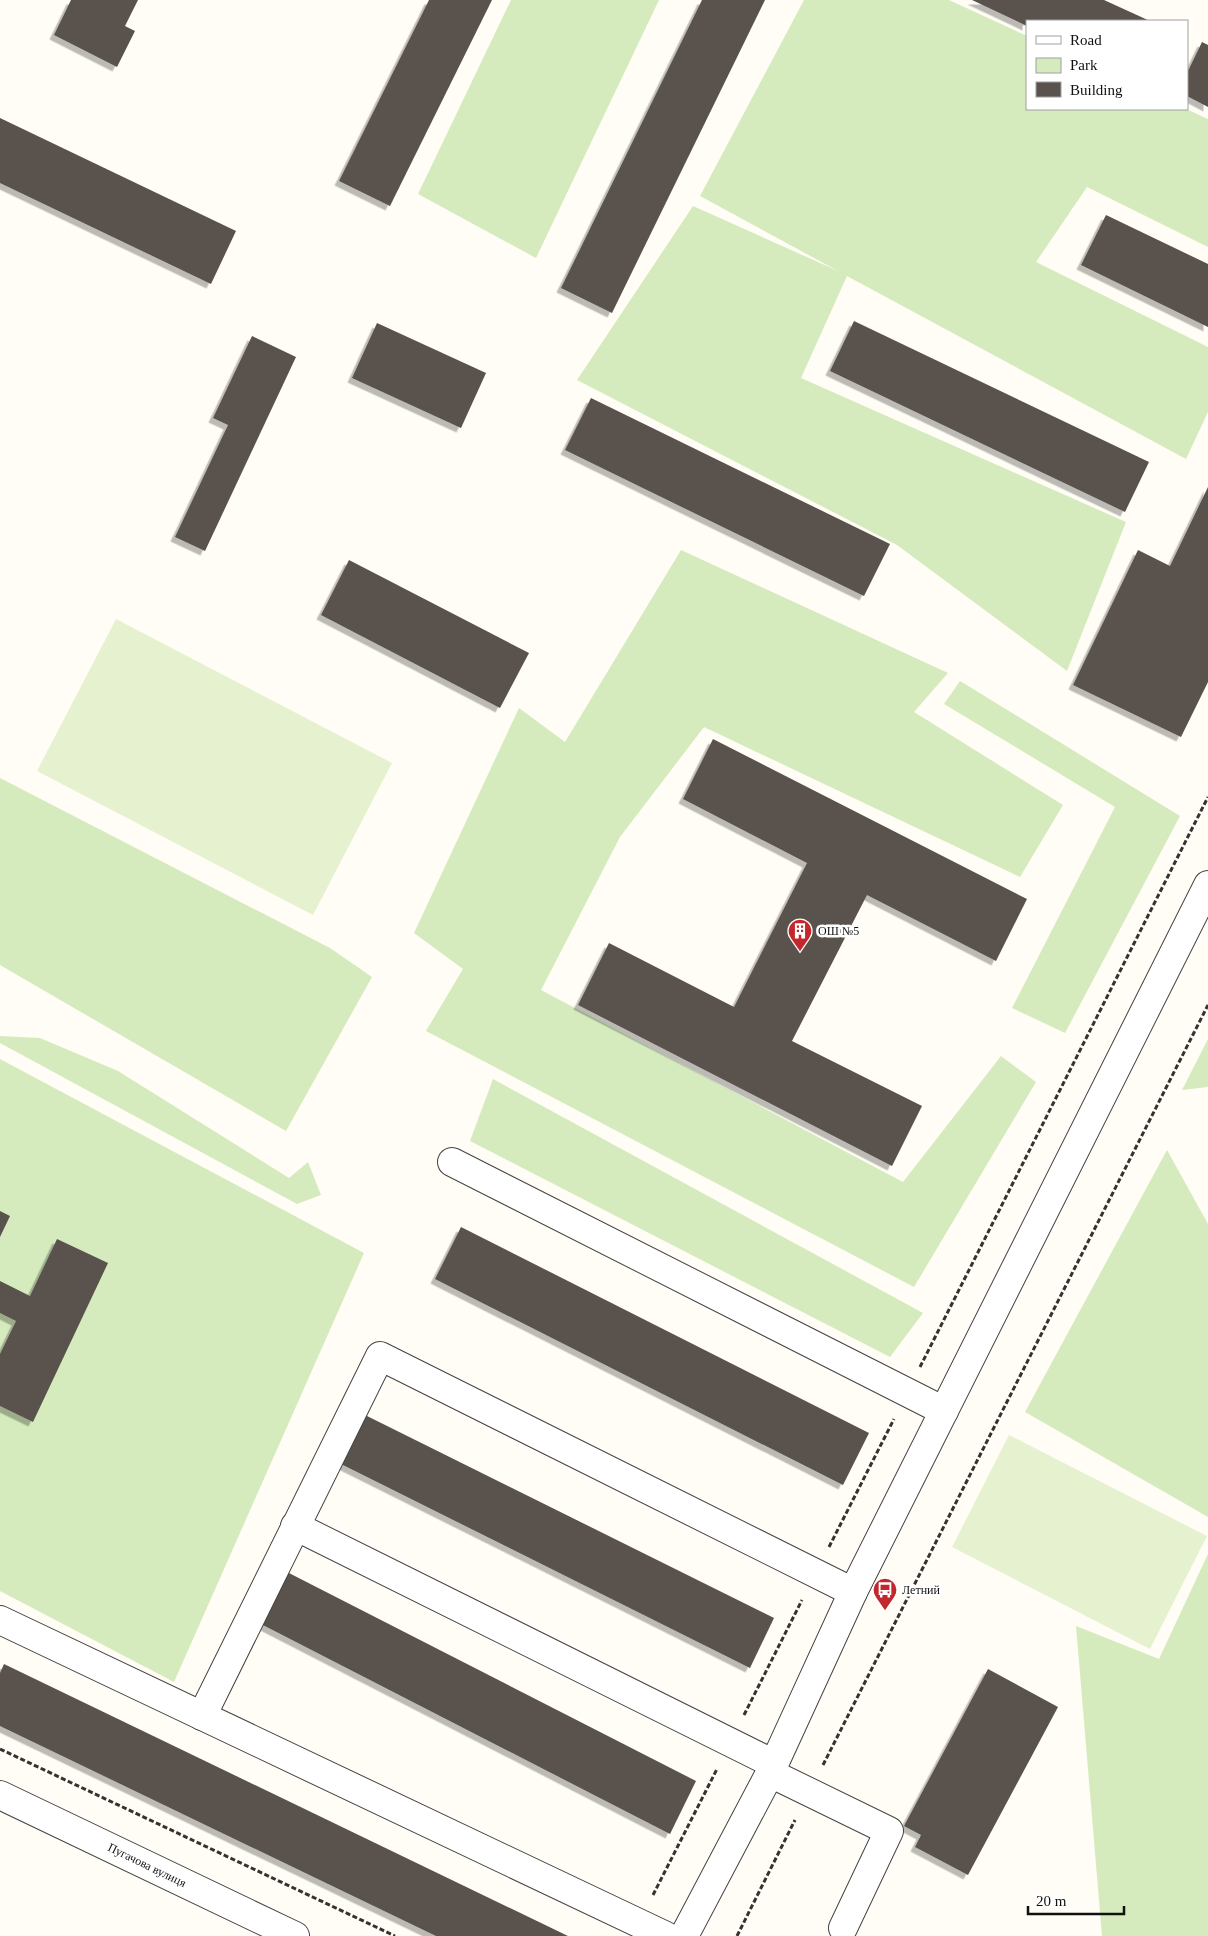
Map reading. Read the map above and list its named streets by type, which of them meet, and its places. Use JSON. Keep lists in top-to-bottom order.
{
  "streets": {
    "street": ["Пугачова вулиця"]
  },
  "places": {
    "building": ["ОШ №5"],
    "bus stop": ["Летний"]
  },
  "legend": ["Road", "Park", "Building"],
  "scale_bar": "20 m"
}
